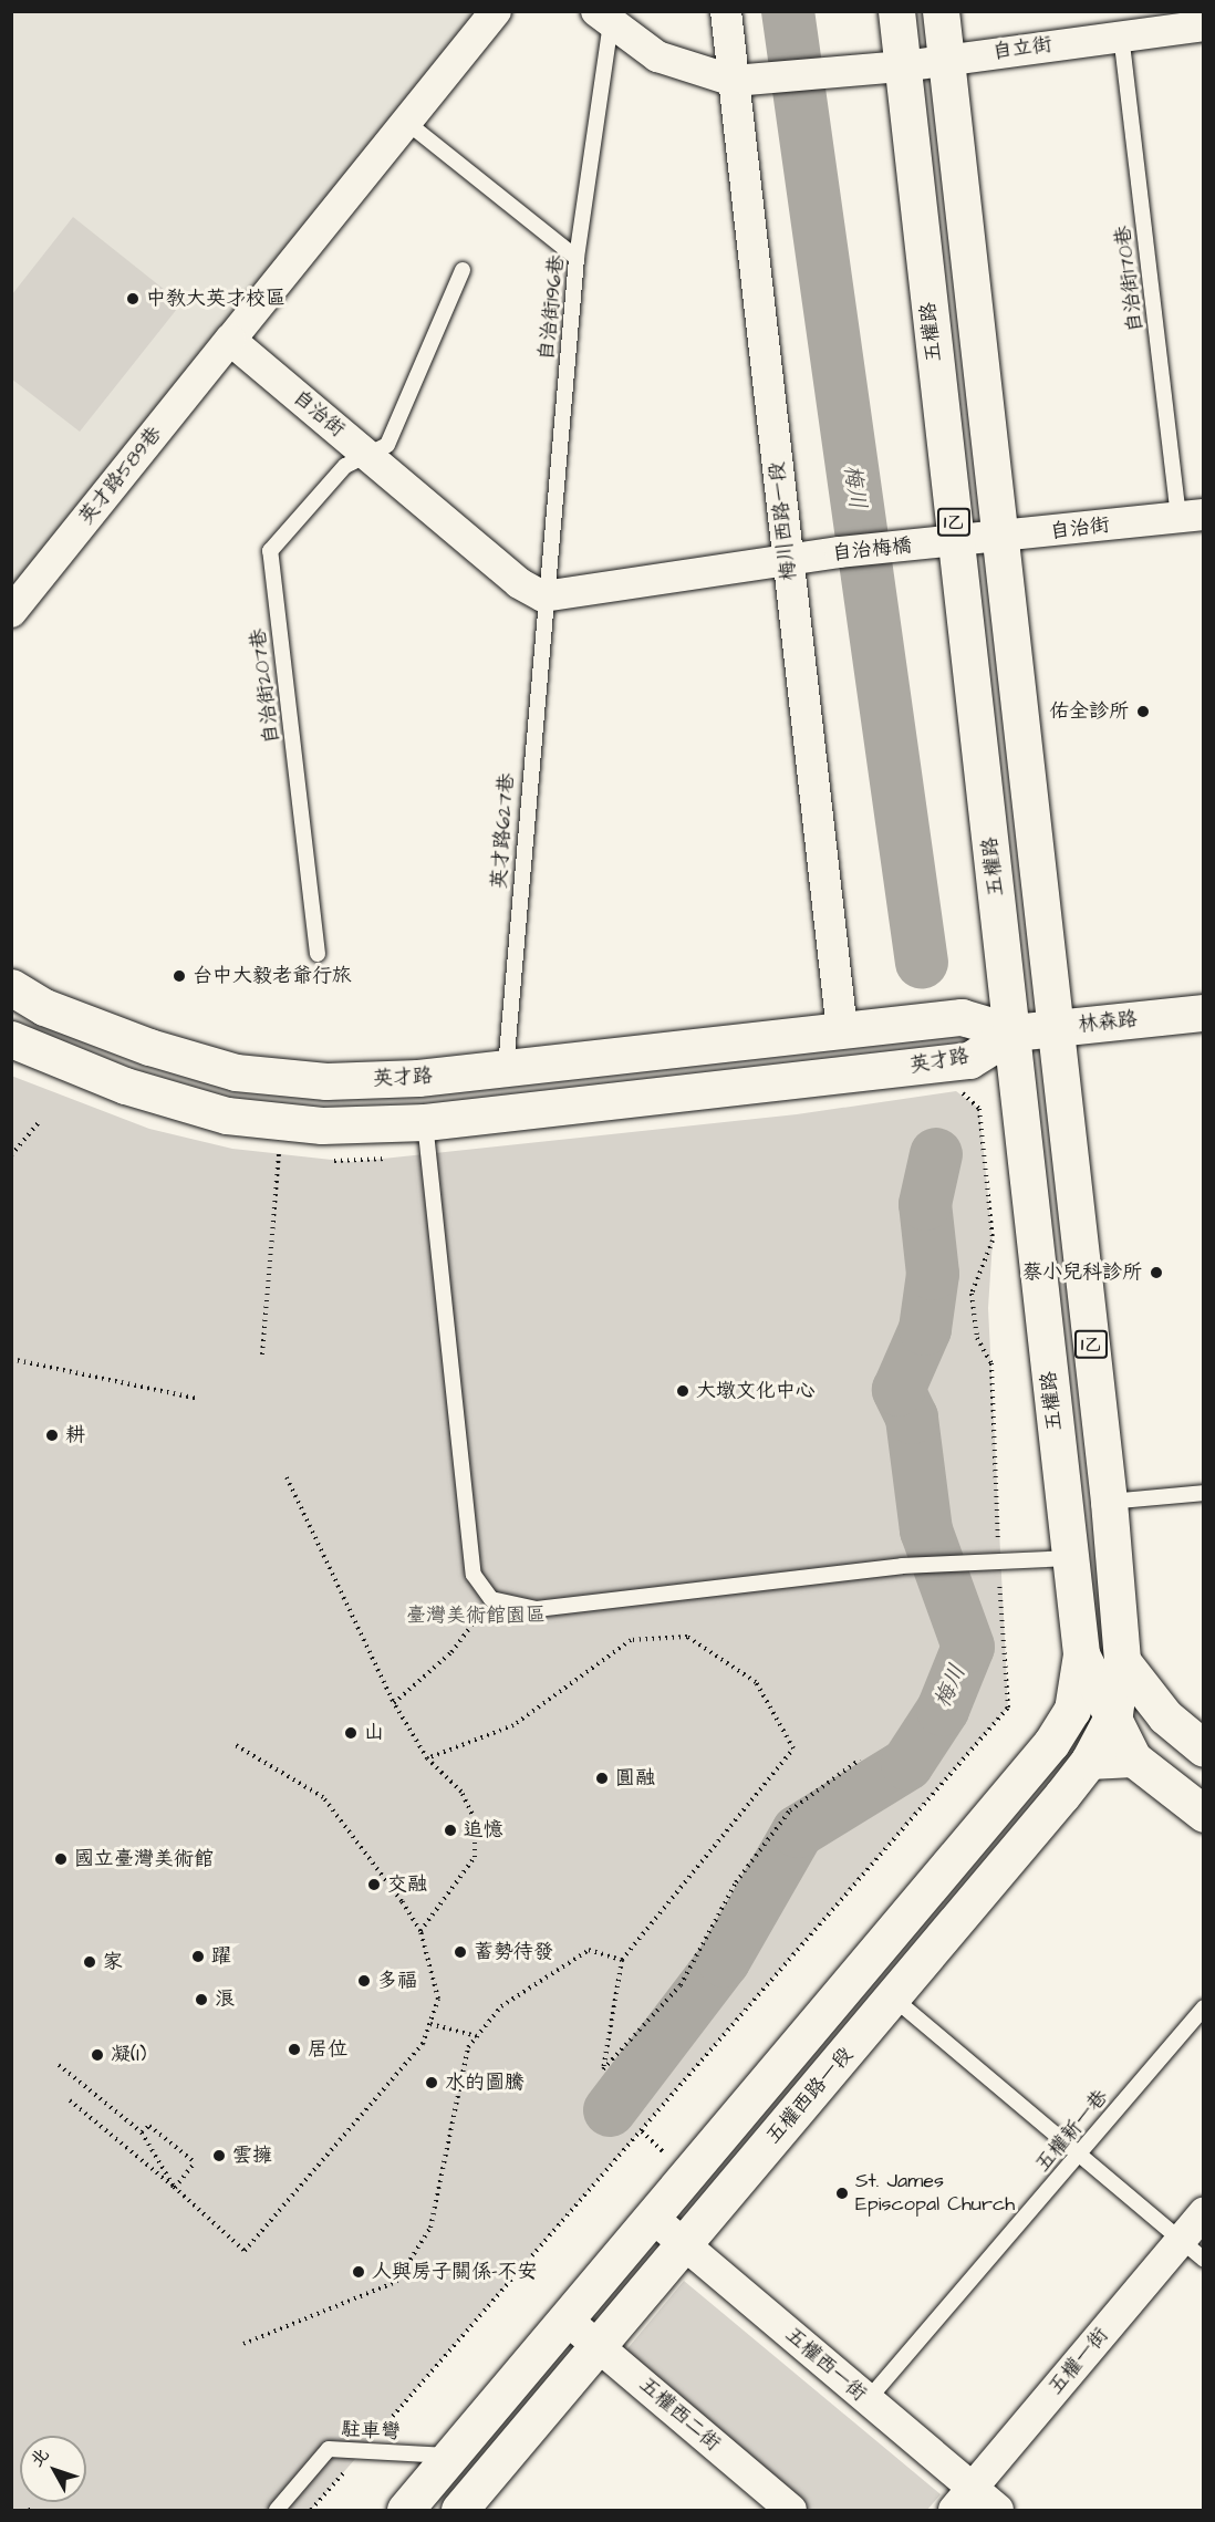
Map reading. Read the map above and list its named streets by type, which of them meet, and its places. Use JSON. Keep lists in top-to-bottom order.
{
  "streets": {
    "main road": [
      "五權路",
      "1乙",
      "林森路",
      "英才路",
      "五權西路一段"
    ],
    "street": [
      "自立街",
      "自治街",
      "英才路589巷",
      "梅川西路一段",
      "自治梅橋",
      "五權一街",
      "五權西一街",
      "五權西二街"
    ],
    "lane": [
      "自治街170巷",
      "自治街196巷",
      "自治街207巷",
      "英才路627巷",
      "五權新一巷",
      "駐車彎"
    ]
  },
  "crossings": [
    ["自立街", "自治街170巷"],
    ["自立街", "五權路"],
    ["自立街", "梅川西路一段"],
    ["自立街", "1乙"],
    ["自治街170巷", "自治街"],
    ["自治街196巷", "自治街"],
    ["自治街196巷", "英才路627巷"],
    ["五權路", "自治街"],
    ["五權路", "1乙"],
    ["五權路", "自治梅橋"],
    ["五權路", "林森路"],
    ["五權路", "英才路"],
    ["五權路", "五權西路一段"],
    ["自治街", "英才路589巷"],
    ["自治街", "1乙"],
    ["自治街", "自治梅橋"],
    ["自治街", "自治街207巷"],
    ["自治街", "英才路627巷"],
    ["梅川西路一段", "自治梅橋"],
    ["梅川西路一段", "英才路"],
    ["1乙", "林森路"],
    ["1乙", "五權西路一段"],
    ["英才路627巷", "英才路"],
    ["林森路", "英才路"],
    ["五權西路一段", "五權西一街"],
    ["五權西路一段", "五權西二街"],
    ["五權西路一段", "駐車彎"],
    ["五權新一巷", "五權西一街"],
    ["五權一街", "五權西一街"]
  ],
  "water": ["梅川"],
  "parks": ["臺灣美術館園區"],
  "places": [
    "中教大英才校區",
    "佑全診所",
    "台中大毅老爺行旅",
    "蔡小兒科診所",
    "大墩文化中心",
    "耕",
    "山",
    "圓融",
    "追憶",
    "國立臺灣美術館",
    "交融",
    "蓄勢待發",
    "躍",
    "家",
    "多福",
    "浪",
    "居位",
    "凝(I)",
    "水的圖騰",
    "雲擁",
    "St. James Episcopal Church",
    "人與房子關係-不安"
  ],
  "north": "top left"
}
